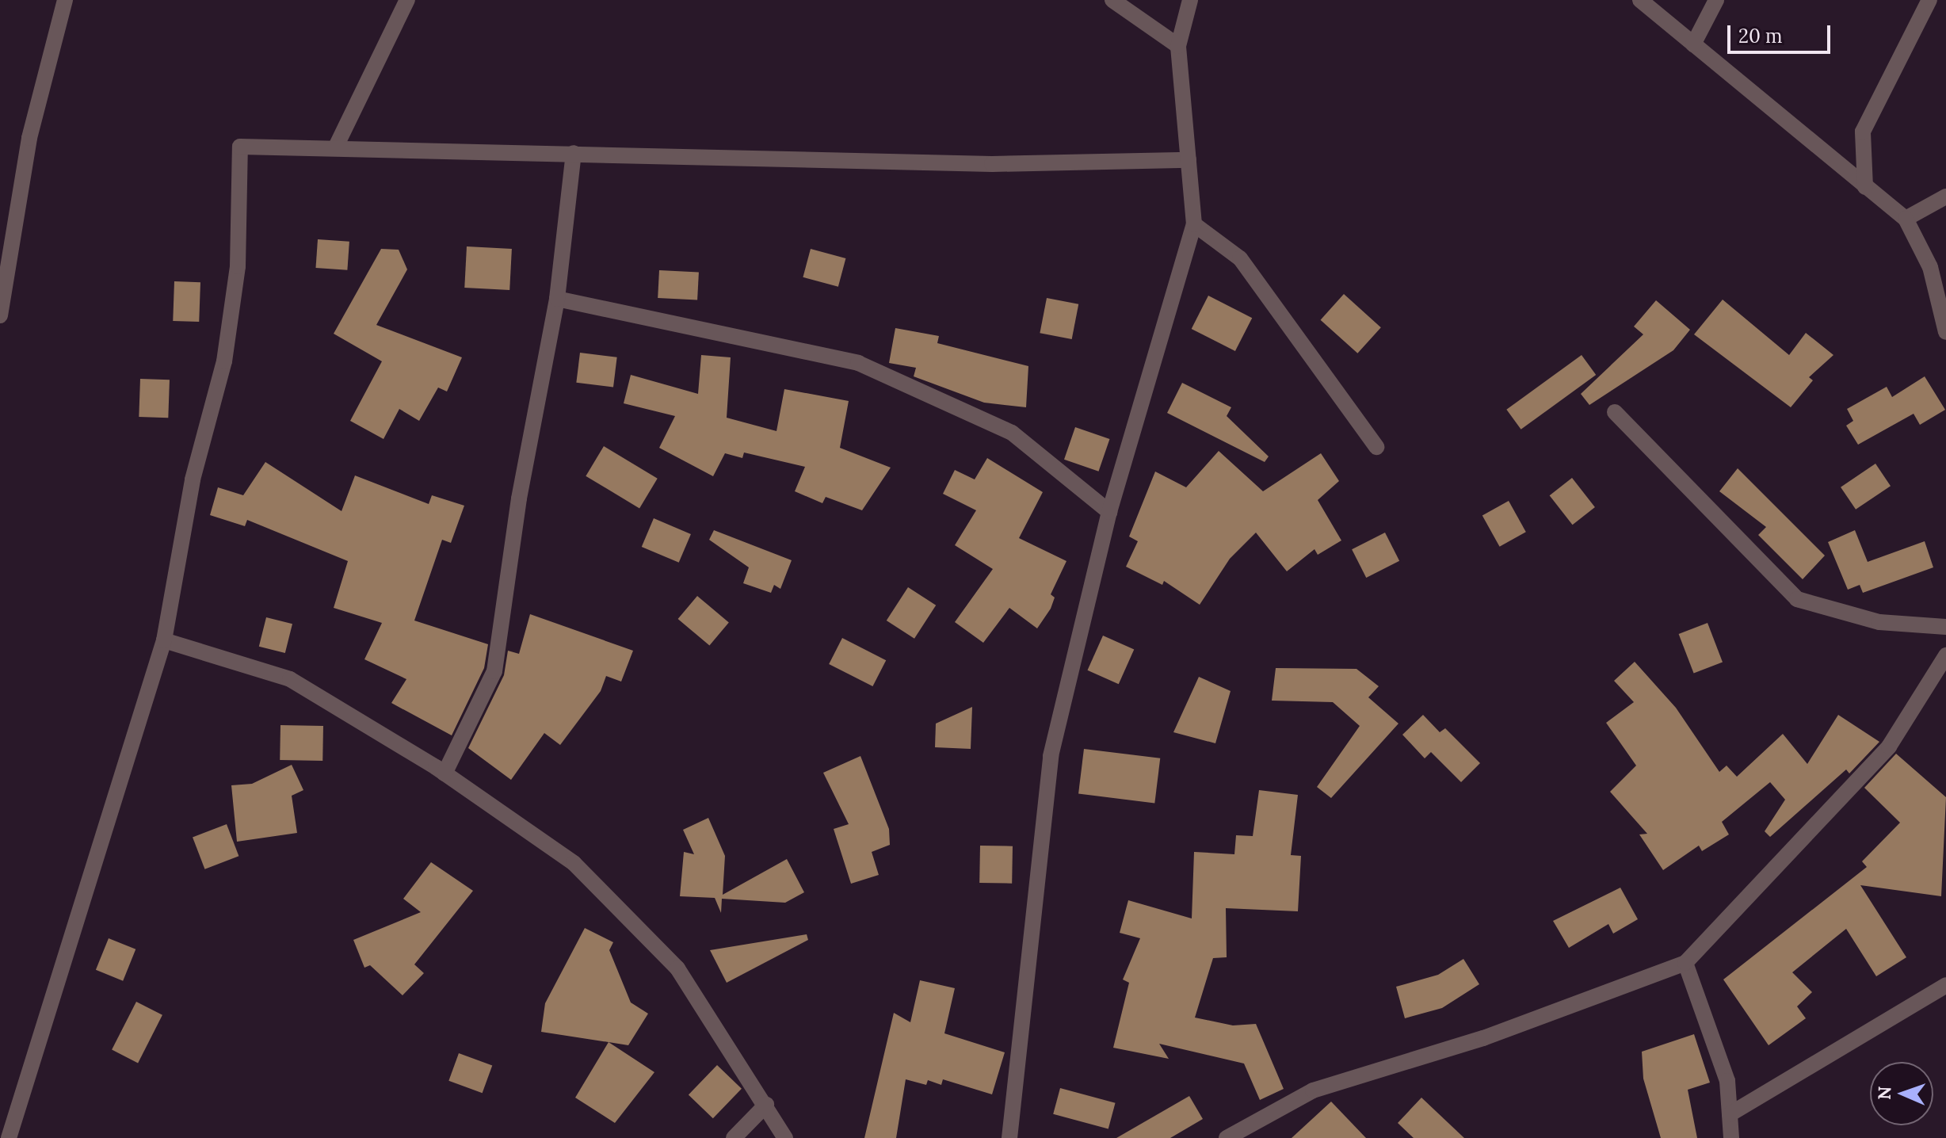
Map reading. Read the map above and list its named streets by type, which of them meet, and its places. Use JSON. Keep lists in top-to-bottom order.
{
  "scale_bar": "20 m",
  "north": "left"
}
